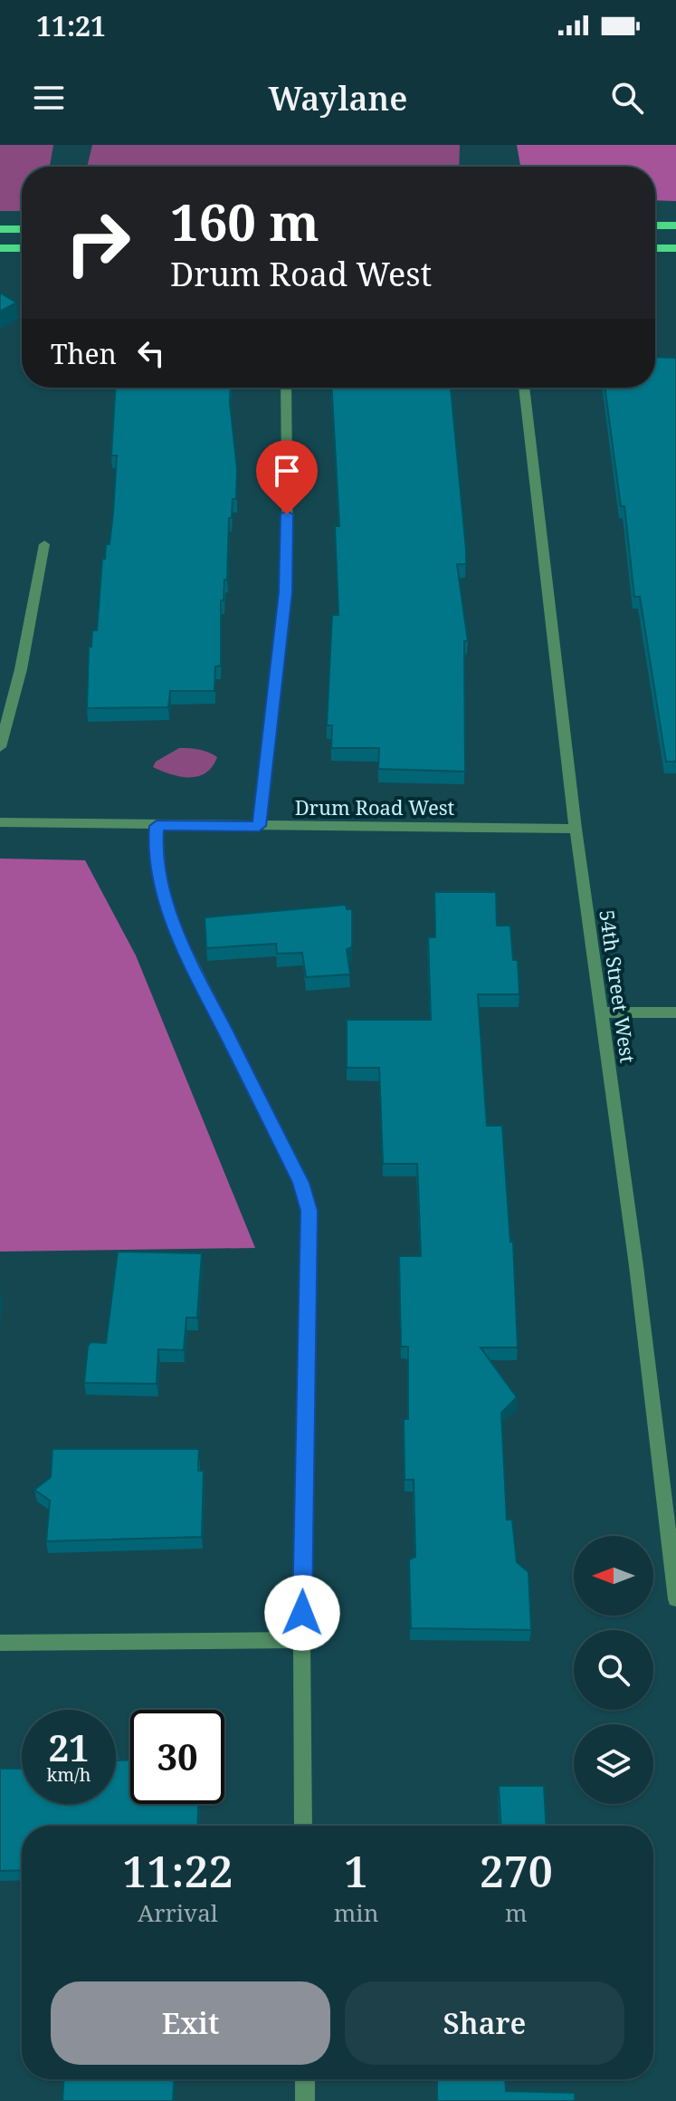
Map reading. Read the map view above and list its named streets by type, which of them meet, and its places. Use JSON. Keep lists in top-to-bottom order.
{
  "streets": {
    "street": ["Drum Road West", "54th Street West"]
  },
  "crossings": [
    ["Drum Road West", "54th Street West"]
  ],
  "north": "left",
  "page": {
    "status": "11:21",
    "header": "Waylane",
    "turn": ["160 m", "Drum Road West"],
    "then": "Then",
    "speed": "21 km/h",
    "limit": "30",
    "eta": [
      "11:22",
      "Arrival",
      "1",
      "min",
      "270",
      "m"
    ],
    "buttons": ["Exit", "Share"]
  }
}
